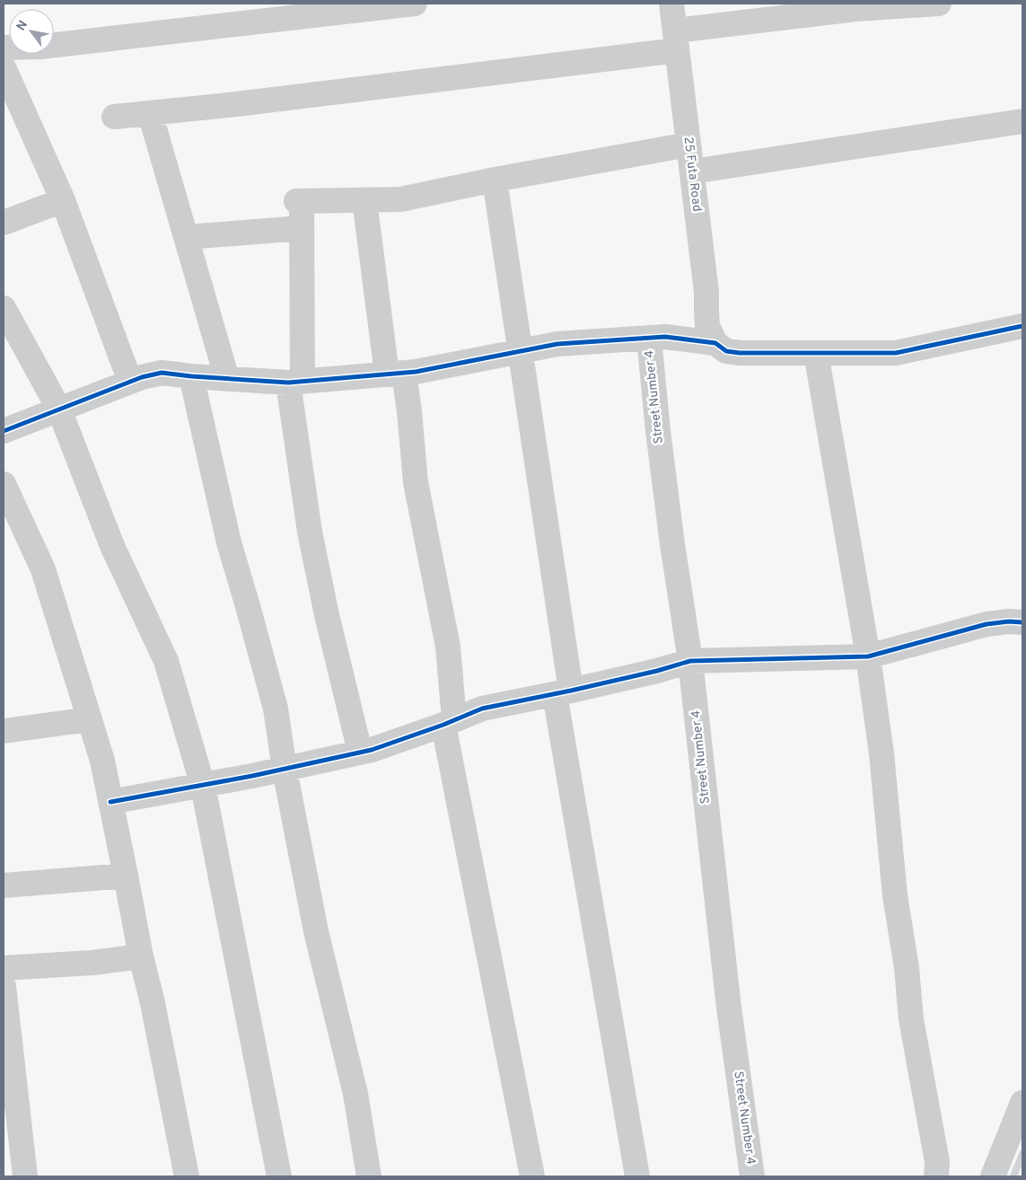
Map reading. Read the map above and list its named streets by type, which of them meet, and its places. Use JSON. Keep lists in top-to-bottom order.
{
  "streets": {
    "street": ["25 Futa Road", "Street Number 4"]
  },
  "north": "top left"
}
